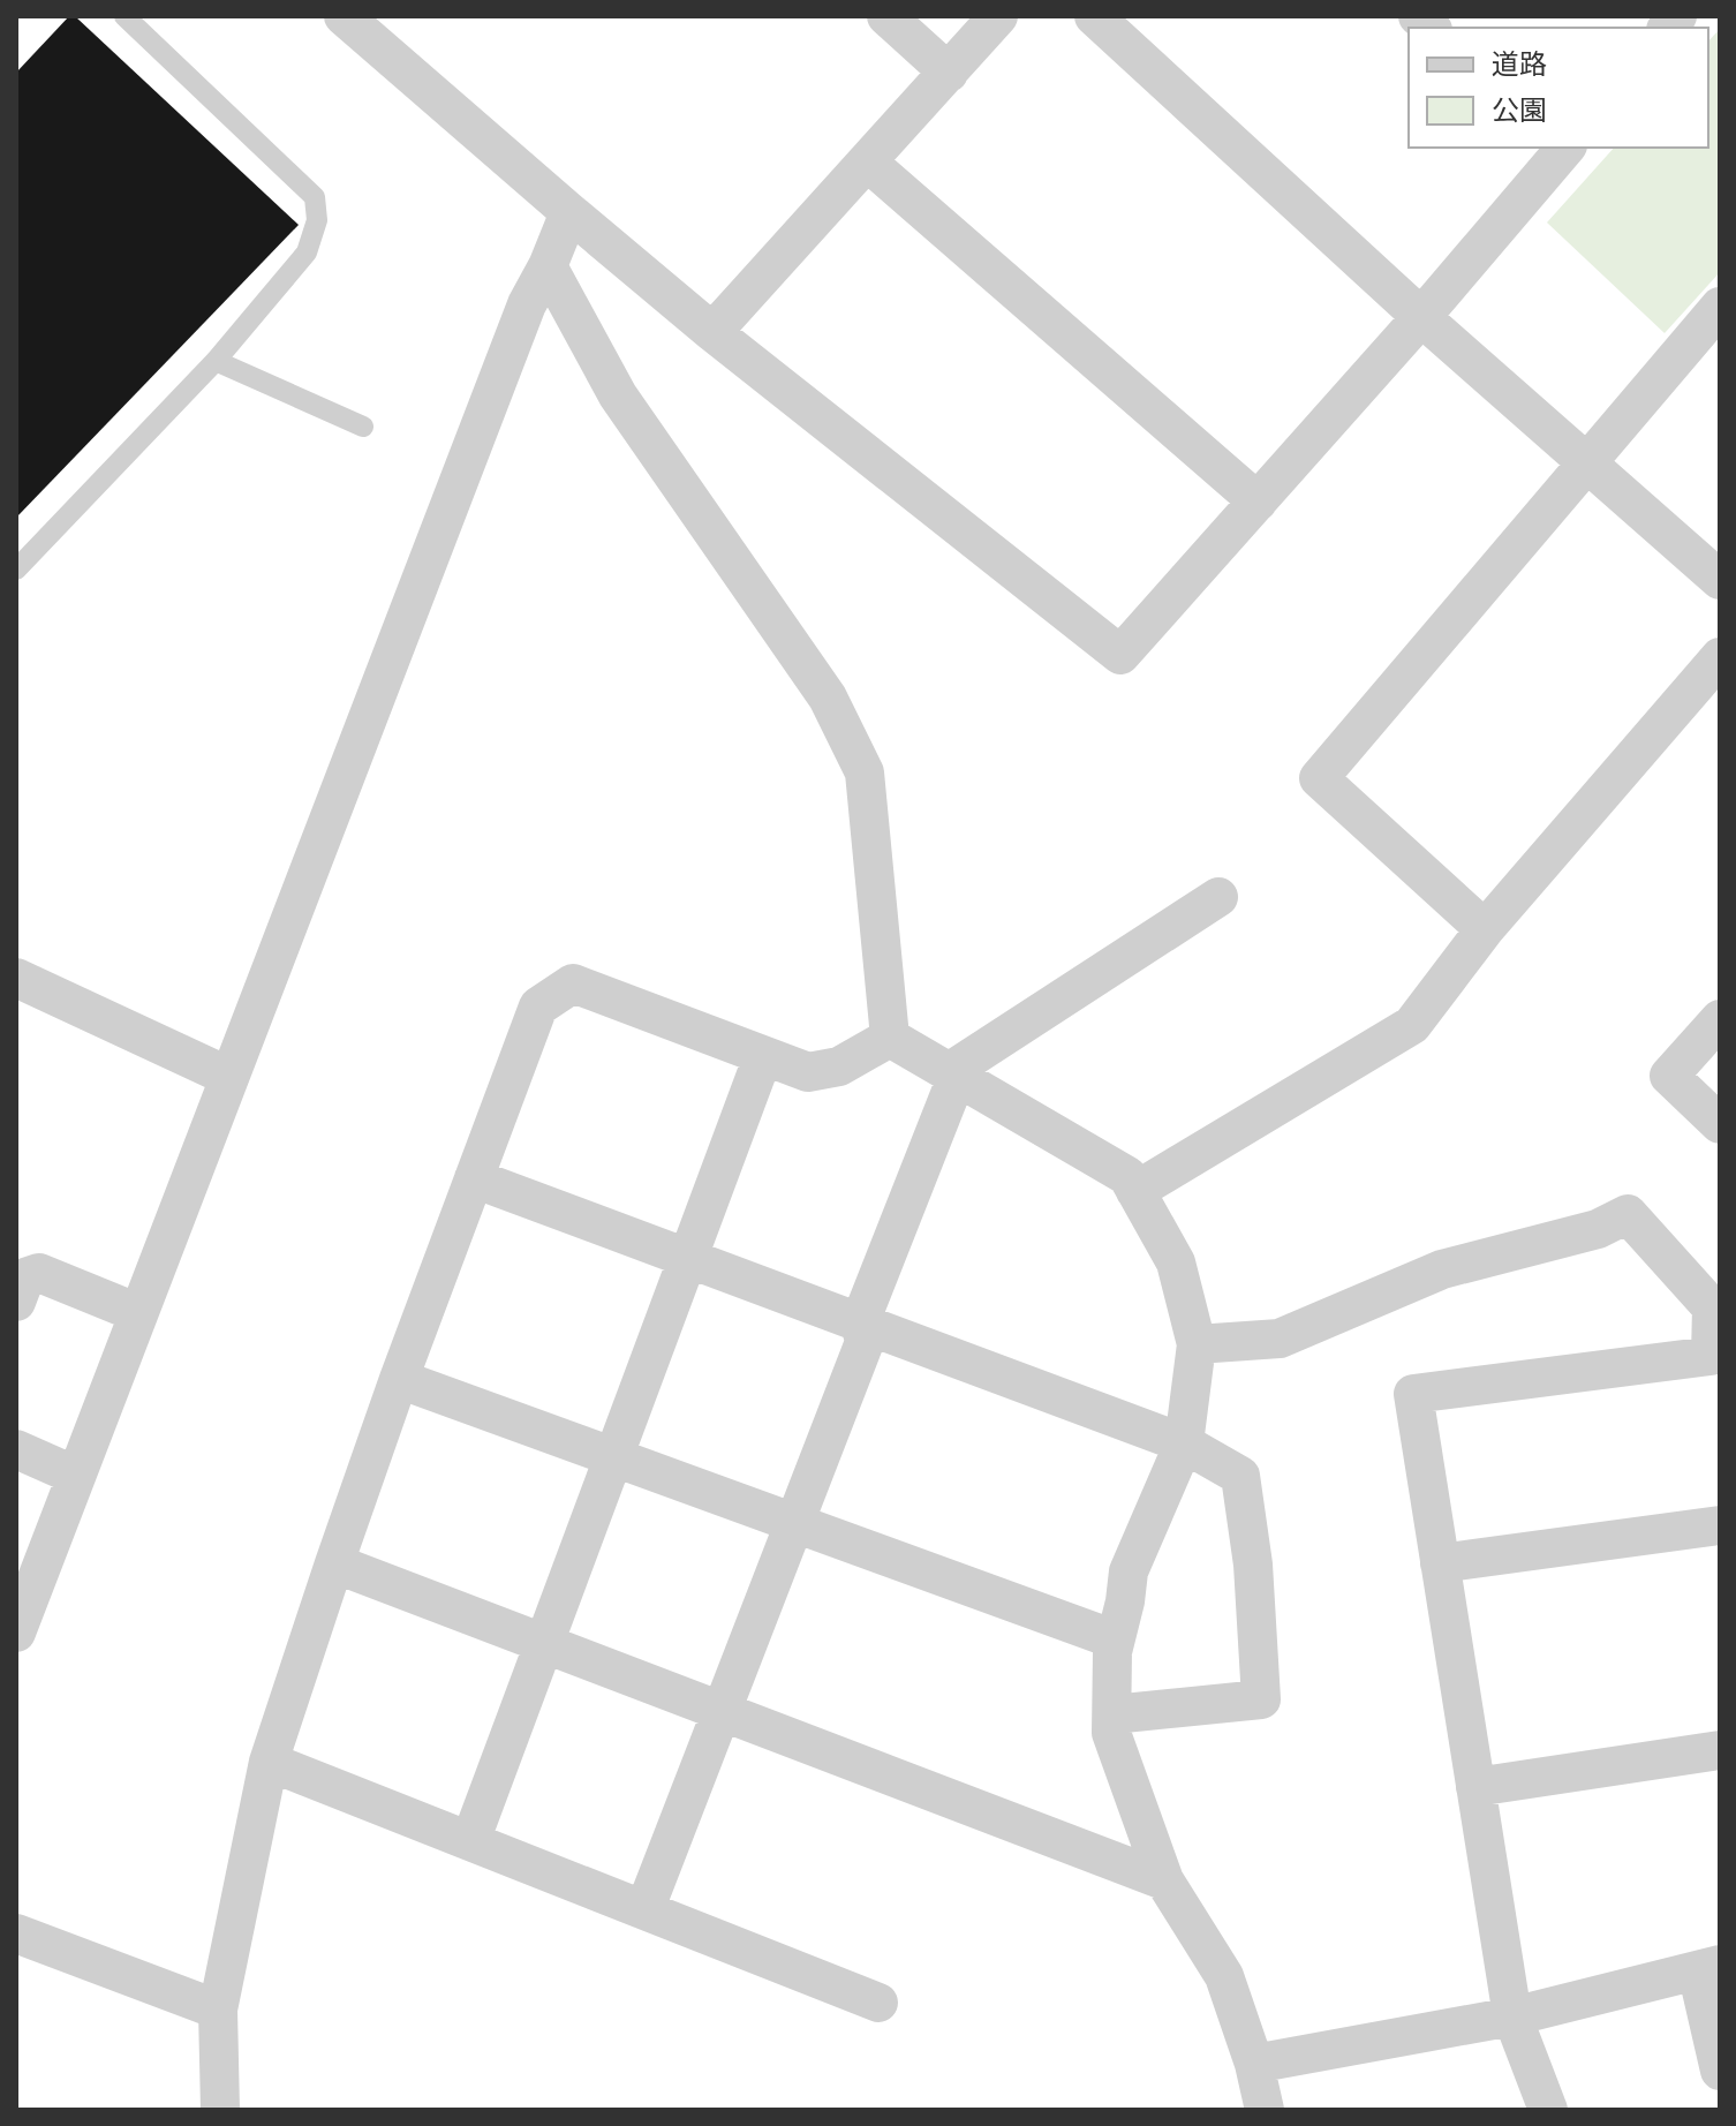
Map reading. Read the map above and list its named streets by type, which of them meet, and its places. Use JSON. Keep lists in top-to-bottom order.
{
  "legend": ["道路", "公園"]
}
